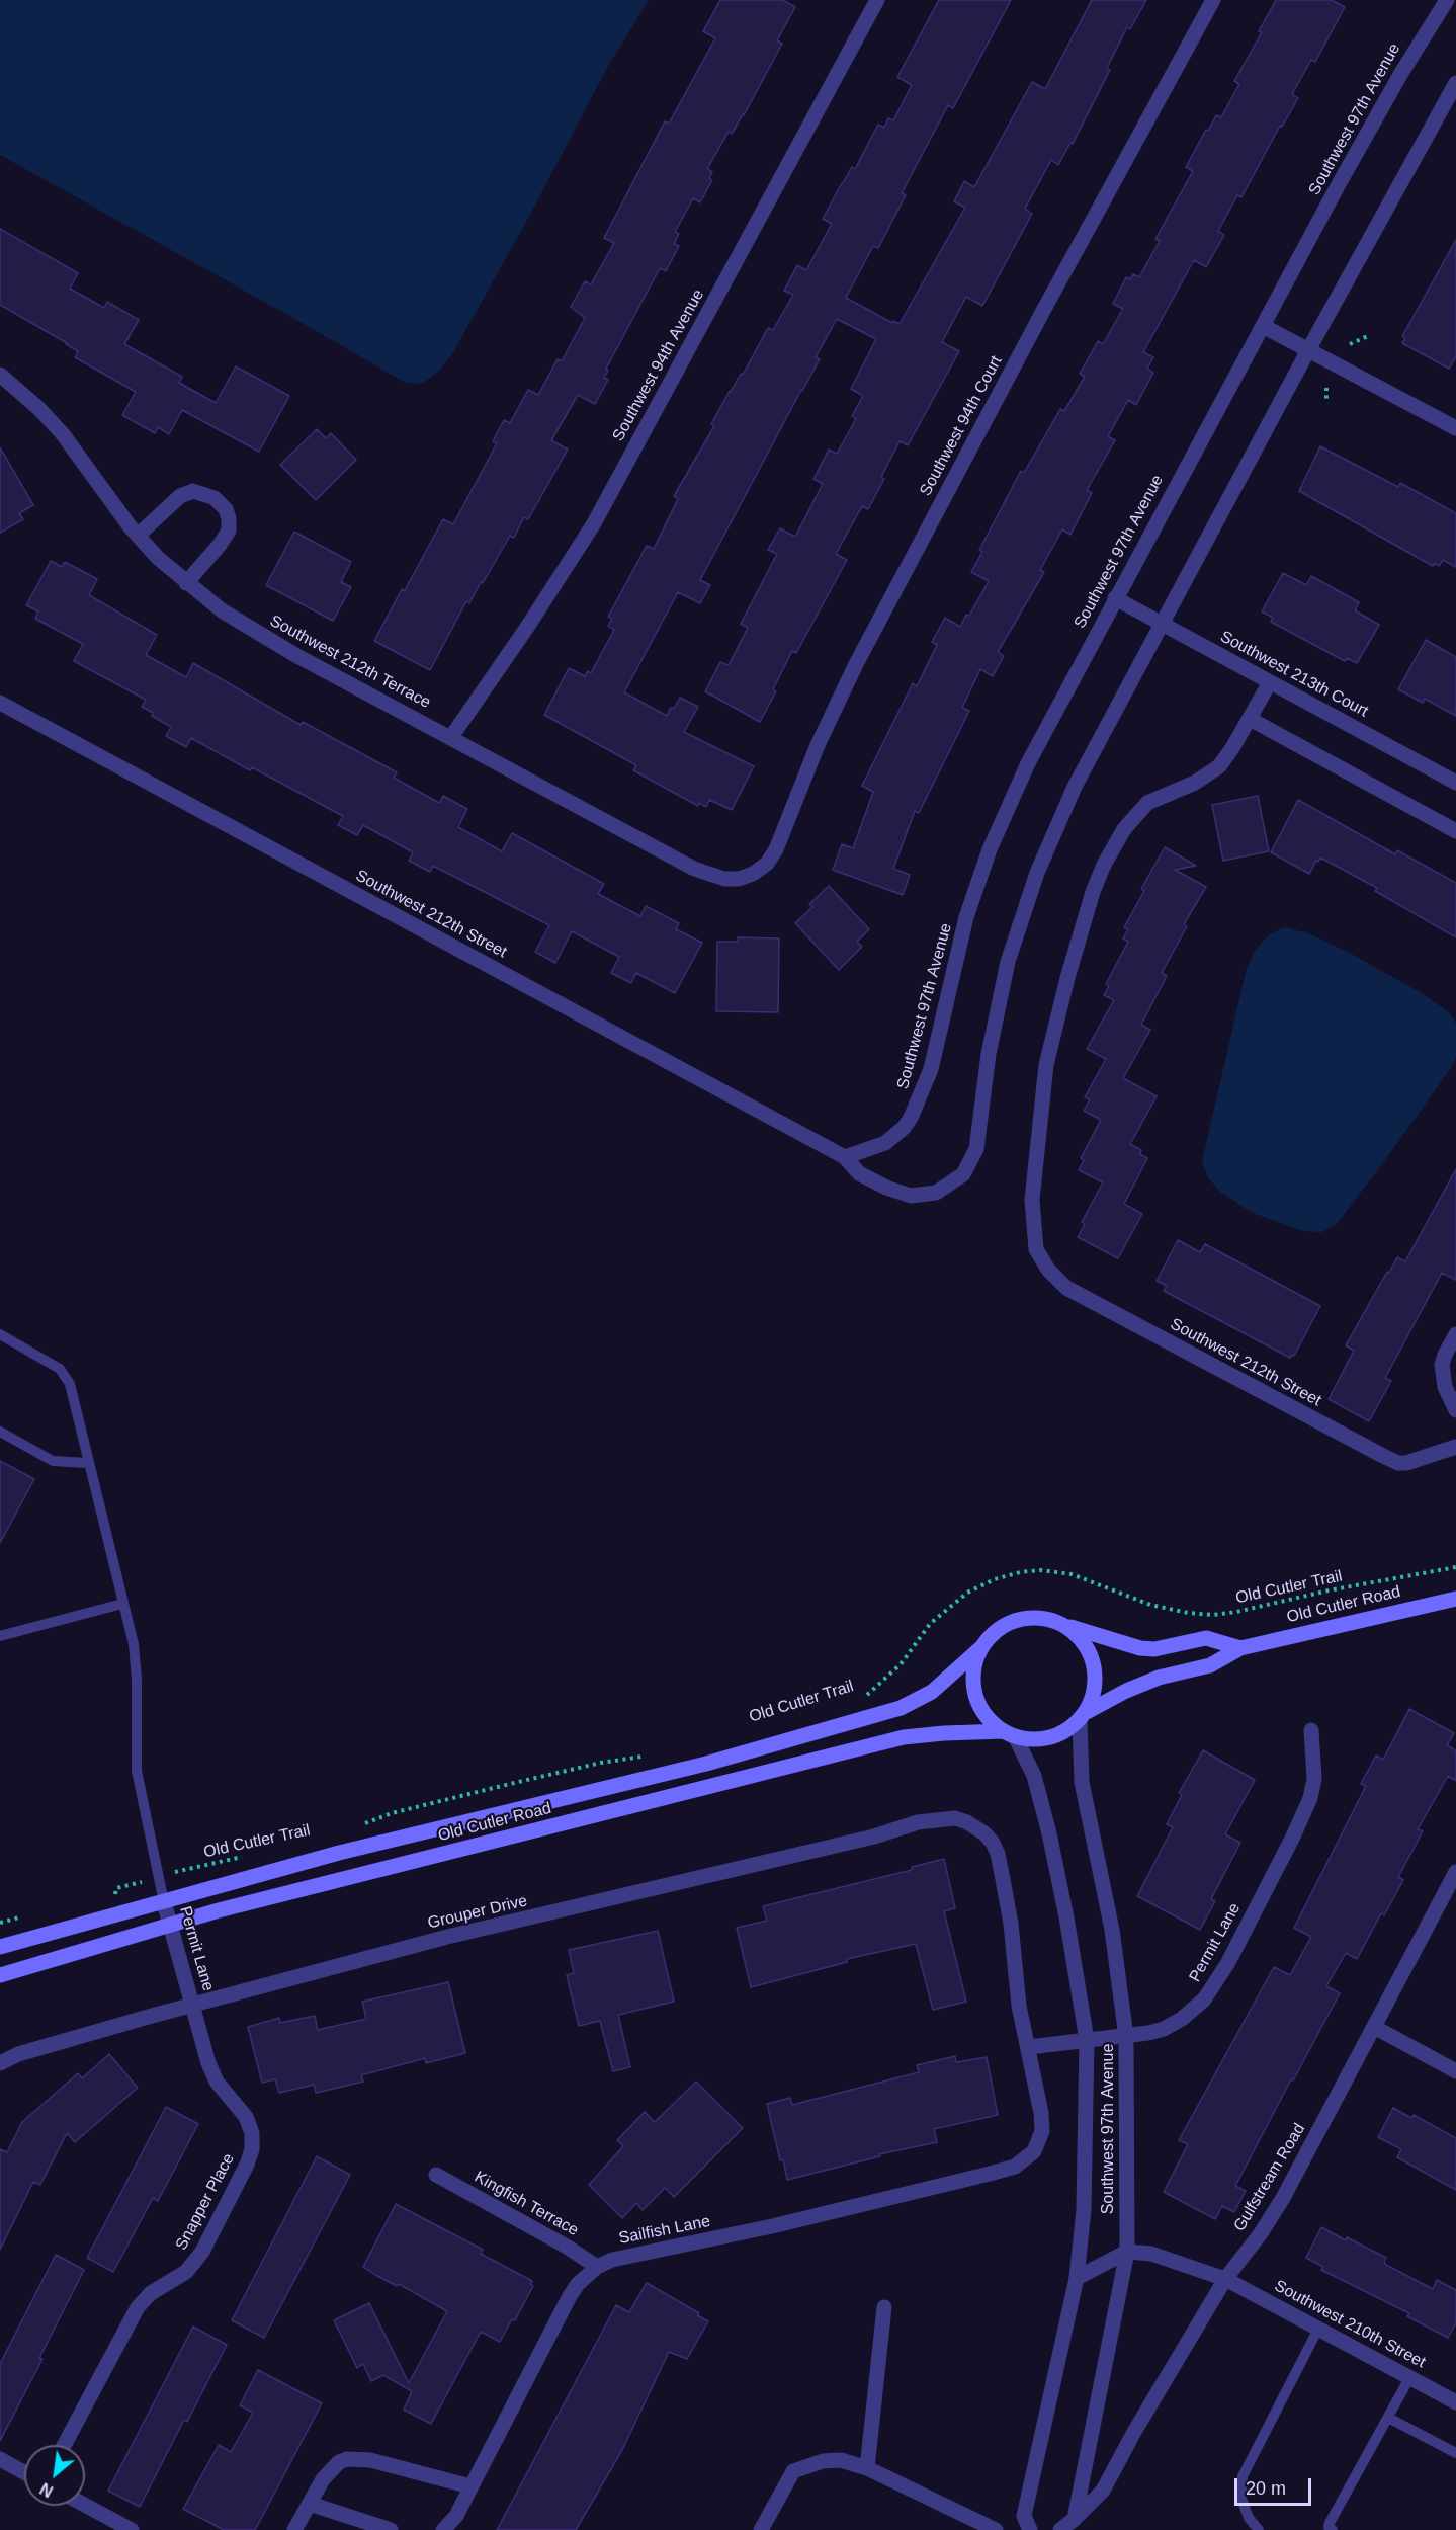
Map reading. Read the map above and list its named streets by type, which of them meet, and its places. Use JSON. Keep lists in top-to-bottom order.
{
  "streets": {
    "main road": ["Old Cutler Road"],
    "street": [
      "Southwest 97th Avenue",
      "Southwest 94th Avenue",
      "Southwest 94th Court",
      "Southwest 212th Terrace",
      "Southwest 213th Court",
      "Southwest 212th Street",
      "Grouper Drive",
      "Permit Lane",
      "Gulfstream Road",
      "Snapper Place",
      "Kingfish Terrace",
      "Sailfish Lane",
      "Southwest 210th Street"
    ],
    "path": ["Old Cutler Trail"]
  },
  "crossings": [
    ["Southwest 97th Avenue", "Southwest 213th Court"],
    ["Southwest 97th Avenue", "Southwest 212th Street"],
    ["Southwest 97th Avenue", "Old Cutler Road"],
    ["Southwest 97th Avenue", "Permit Lane"],
    ["Southwest 97th Avenue", "Gulfstream Road"],
    ["Southwest 97th Avenue", "Southwest 210th Street"],
    ["Southwest 94th Avenue", "Southwest 212th Terrace"],
    ["Southwest 94th Court", "Southwest 212th Terrace"],
    ["Old Cutler Road", "Permit Lane"],
    ["Grouper Drive", "Permit Lane"],
    ["Grouper Drive", "Snapper Place"],
    ["Grouper Drive", "Sailfish Lane"],
    ["Permit Lane", "Snapper Place"],
    ["Permit Lane", "Sailfish Lane"],
    ["Gulfstream Road", "Southwest 210th Street"],
    ["Kingfish Terrace", "Sailfish Lane"]
  ],
  "scale_bar": "20 m",
  "north": "bottom left"
}
